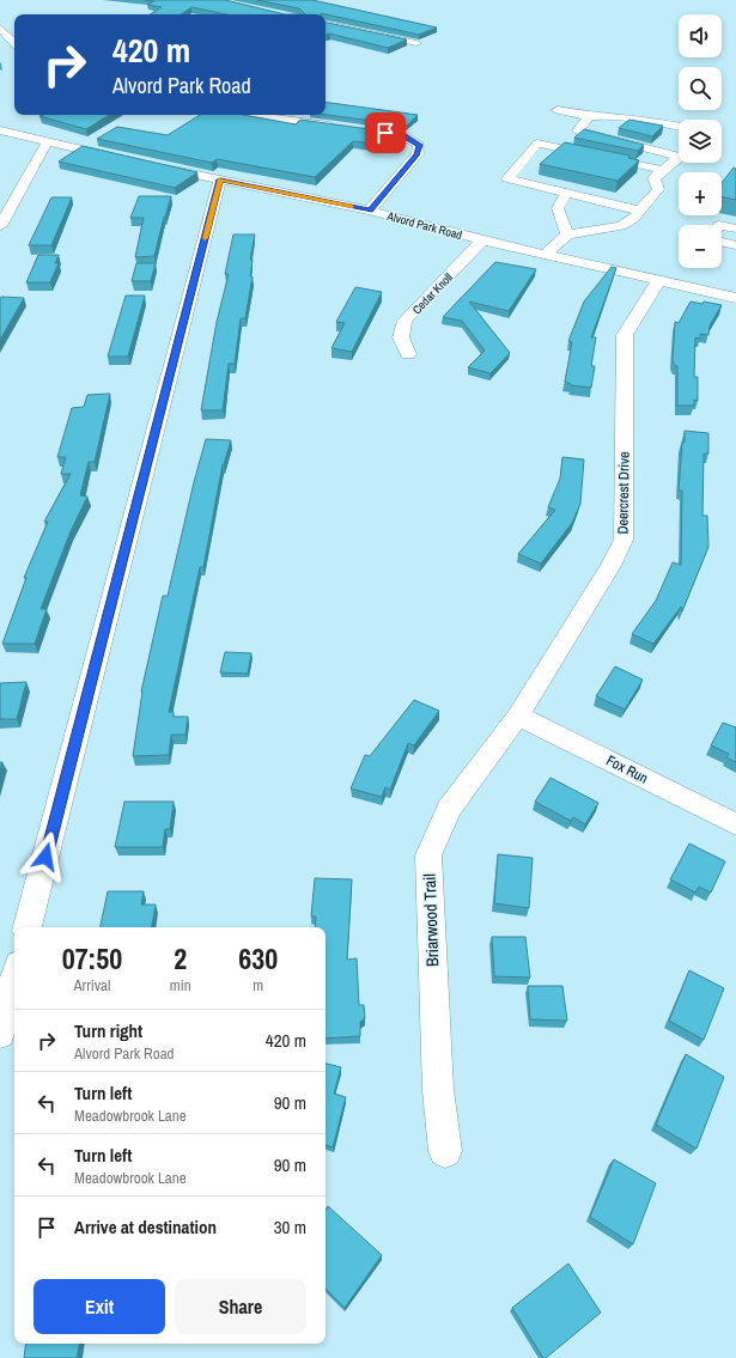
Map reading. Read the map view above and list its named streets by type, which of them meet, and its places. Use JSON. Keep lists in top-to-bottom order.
{
  "streets": {
    "street": [
      "Alvord Park Road",
      "Cedar Knoll",
      "Deercrest Drive",
      "Fox Run",
      "Briarwood Trail"
    ]
  },
  "crossings": [
    ["Alvord Park Road", "Cedar Knoll"],
    ["Alvord Park Road", "Deercrest Drive"],
    ["Deercrest Drive", "Fox Run"],
    ["Deercrest Drive", "Briarwood Trail"],
    ["Fox Run", "Briarwood Trail"]
  ],
  "page": {
    "map_buttons": ["+", "−"],
    "turn": ["420 m", "Alvord Park Road"],
    "eta": [
      "07:50",
      "Arrival",
      "2",
      "min",
      "630",
      "m"
    ],
    "list": [
      {
        "name": "Turn right",
        "note": "Alvord Park Road",
        "value": "420 m"
      },
      {
        "name": "Turn left",
        "note": "Meadowbrook Lane",
        "value": "90 m"
      },
      {
        "name": "Turn left",
        "note": "Meadowbrook Lane",
        "value": "90 m"
      },
      {
        "name": "Arrive at destination",
        "value": "30 m"
      }
    ],
    "buttons": ["Exit", "Share"]
  }
}
